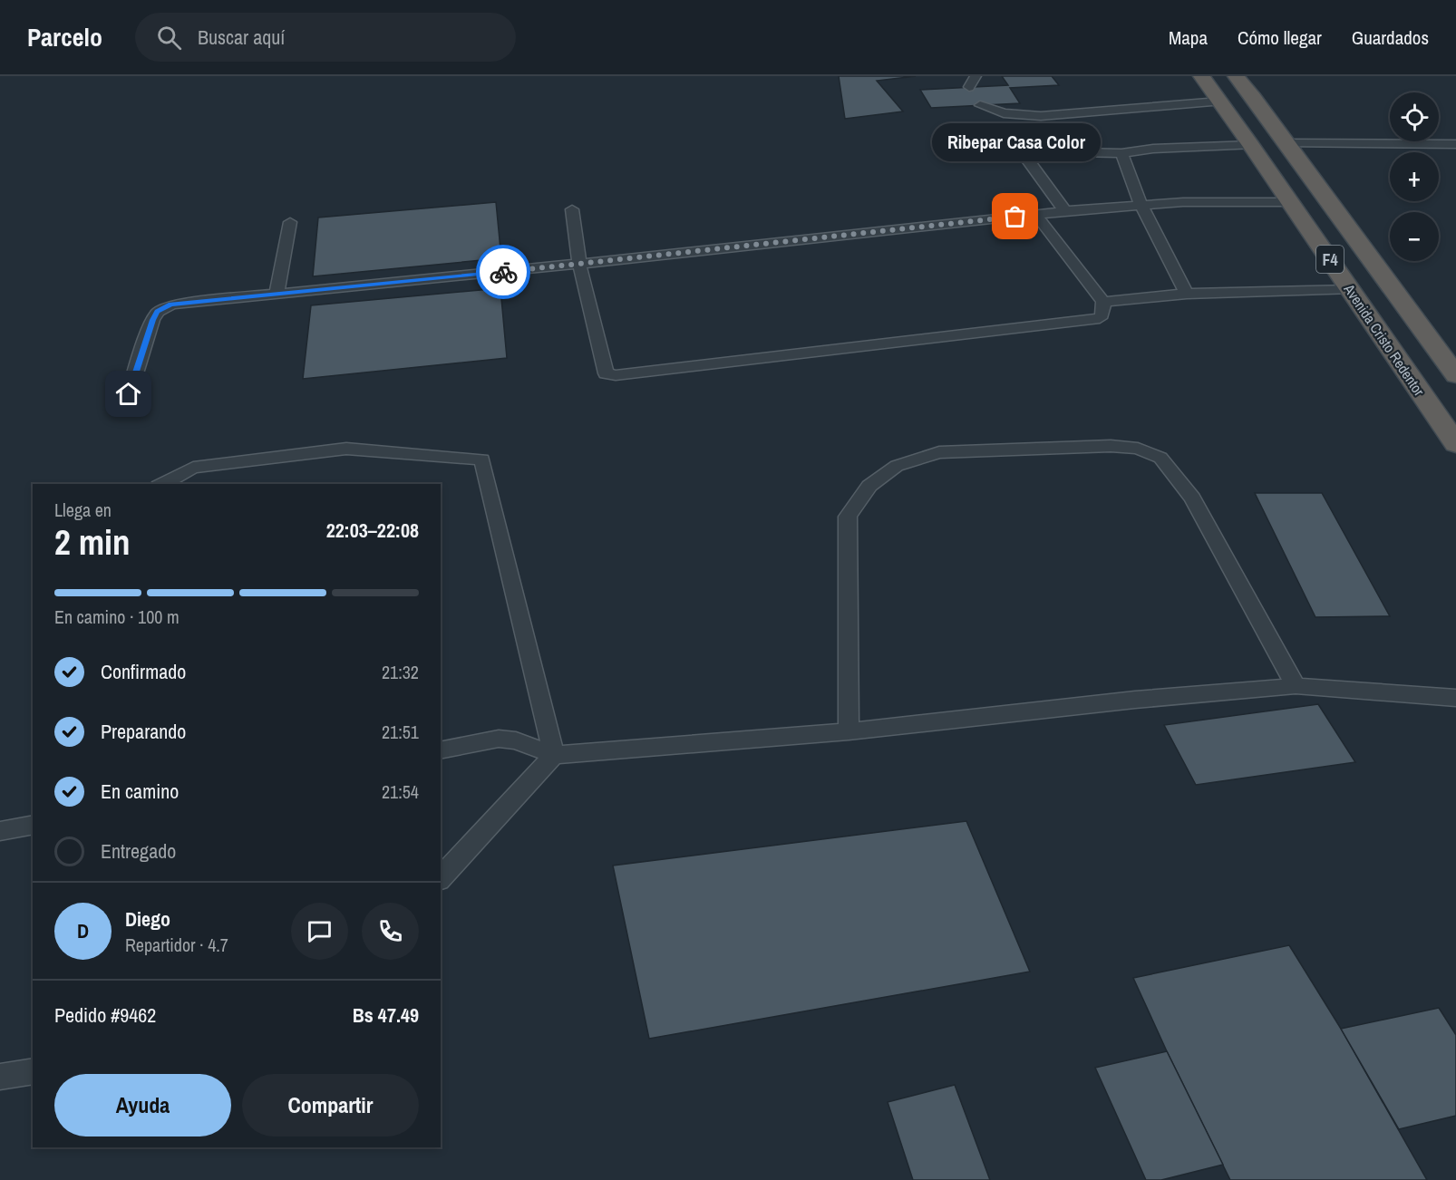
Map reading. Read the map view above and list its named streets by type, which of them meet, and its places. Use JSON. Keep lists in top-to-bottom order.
{
  "streets": {
    "highway": ["F4", "Avenida Cristo Redentor"]
  },
  "places": ["Ribepar Casa Color"],
  "page": {
    "header": "Parcelo",
    "search": "Buscar aquí",
    "nav": ["Mapa", "Cómo llegar", "Guardados"],
    "map_buttons": ["+", "−"],
    "bubble": "Ribepar Casa Color",
    "heading": ["2 min", "Llega en", "22:03–22:08"],
    "panel": [
      "Diego",
      "Repartidor · 4.7",
      "Pedido #9462",
      "Bs 47.49"
    ],
    "bar": "En camino · 100 m",
    "list": [
      ["Confirmado", "21:32"],
      ["Preparando", "21:51"],
      ["En camino", "21:54"],
      "Entregado"
    ],
    "round": "D",
    "buttons": ["Ayuda", "Compartir"]
  }
}
